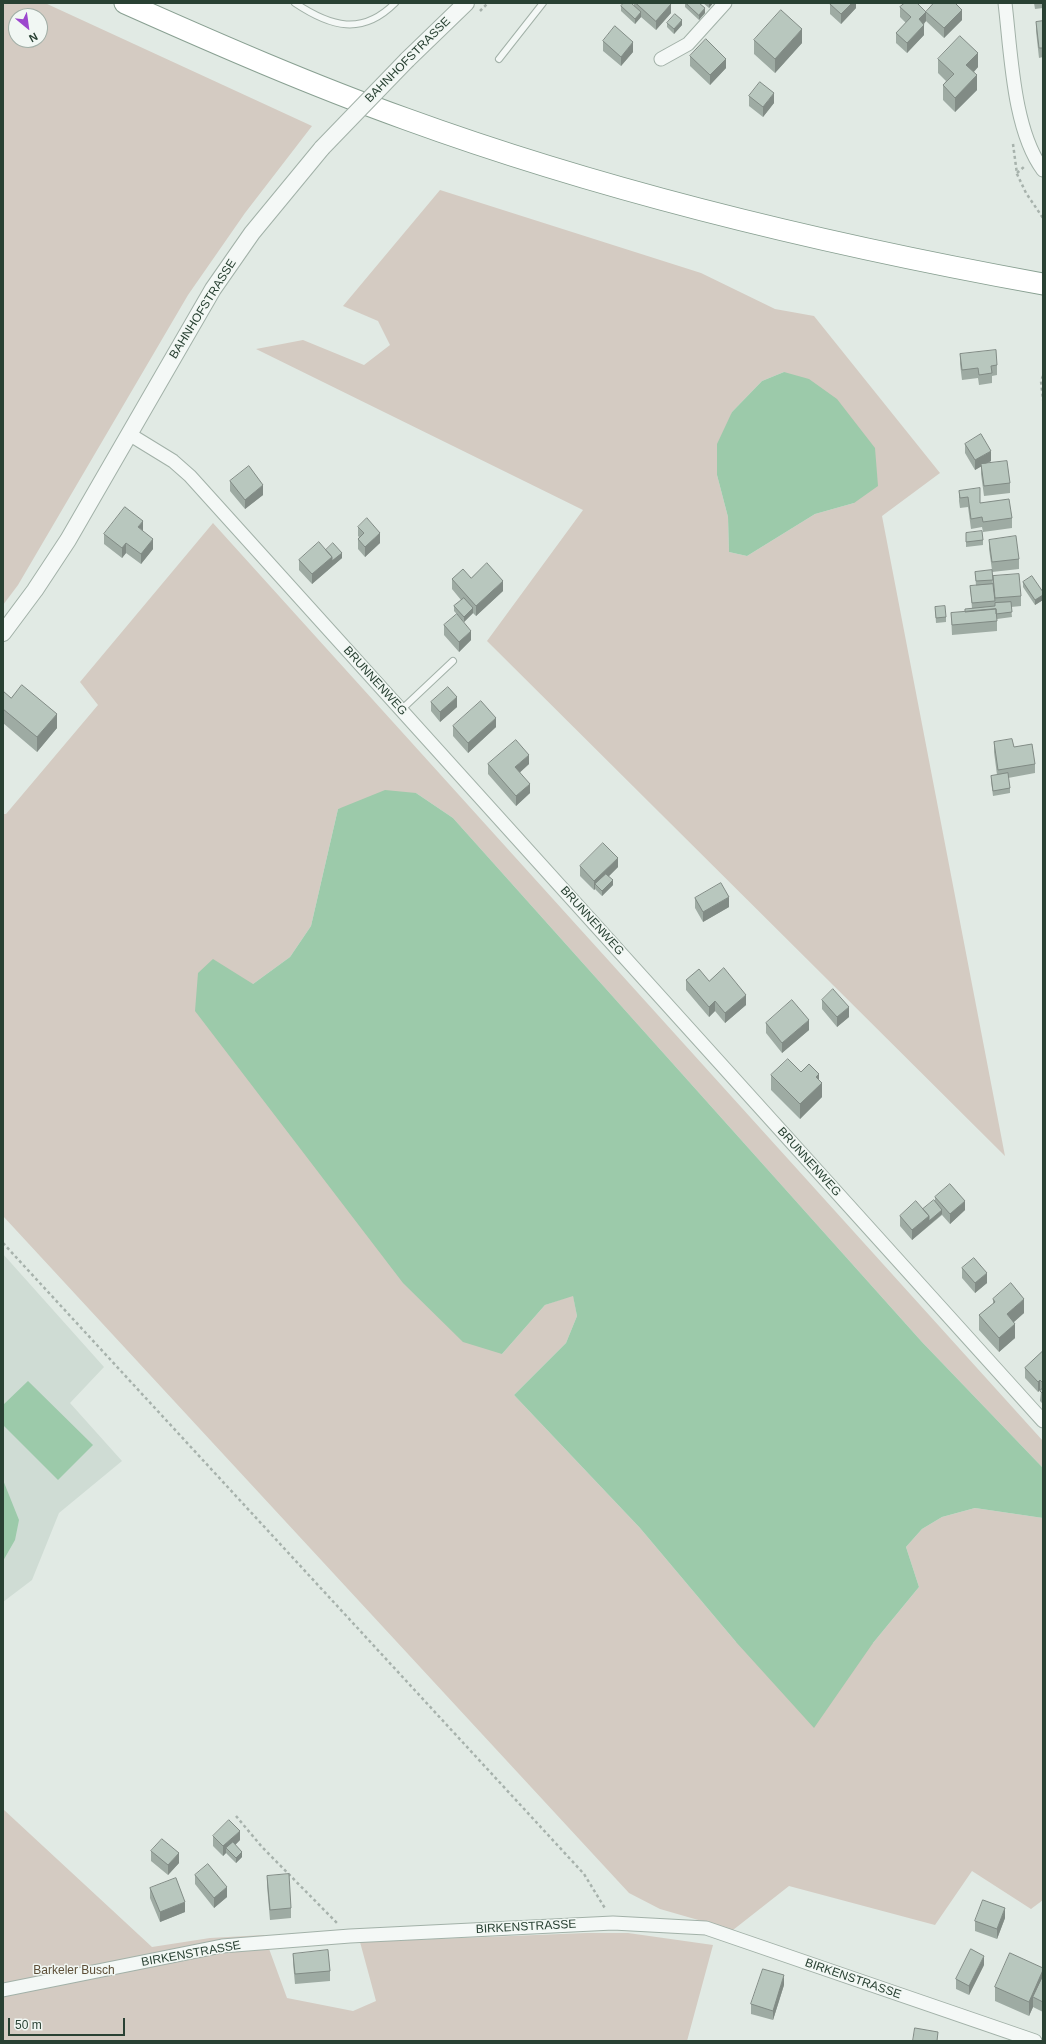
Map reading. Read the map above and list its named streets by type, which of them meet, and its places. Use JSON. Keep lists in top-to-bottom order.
{
  "streets": {
    "street": ["BAHNHOFSTRASSE", "BRUNNENWEG", "BIRKENSTRASSE"]
  },
  "crossings": [
    ["BAHNHOFSTRASSE", "BRUNNENWEG"]
  ],
  "parks": ["Barkeler Busch"],
  "scale_bar": "50 m",
  "north": "bottom right"
}
